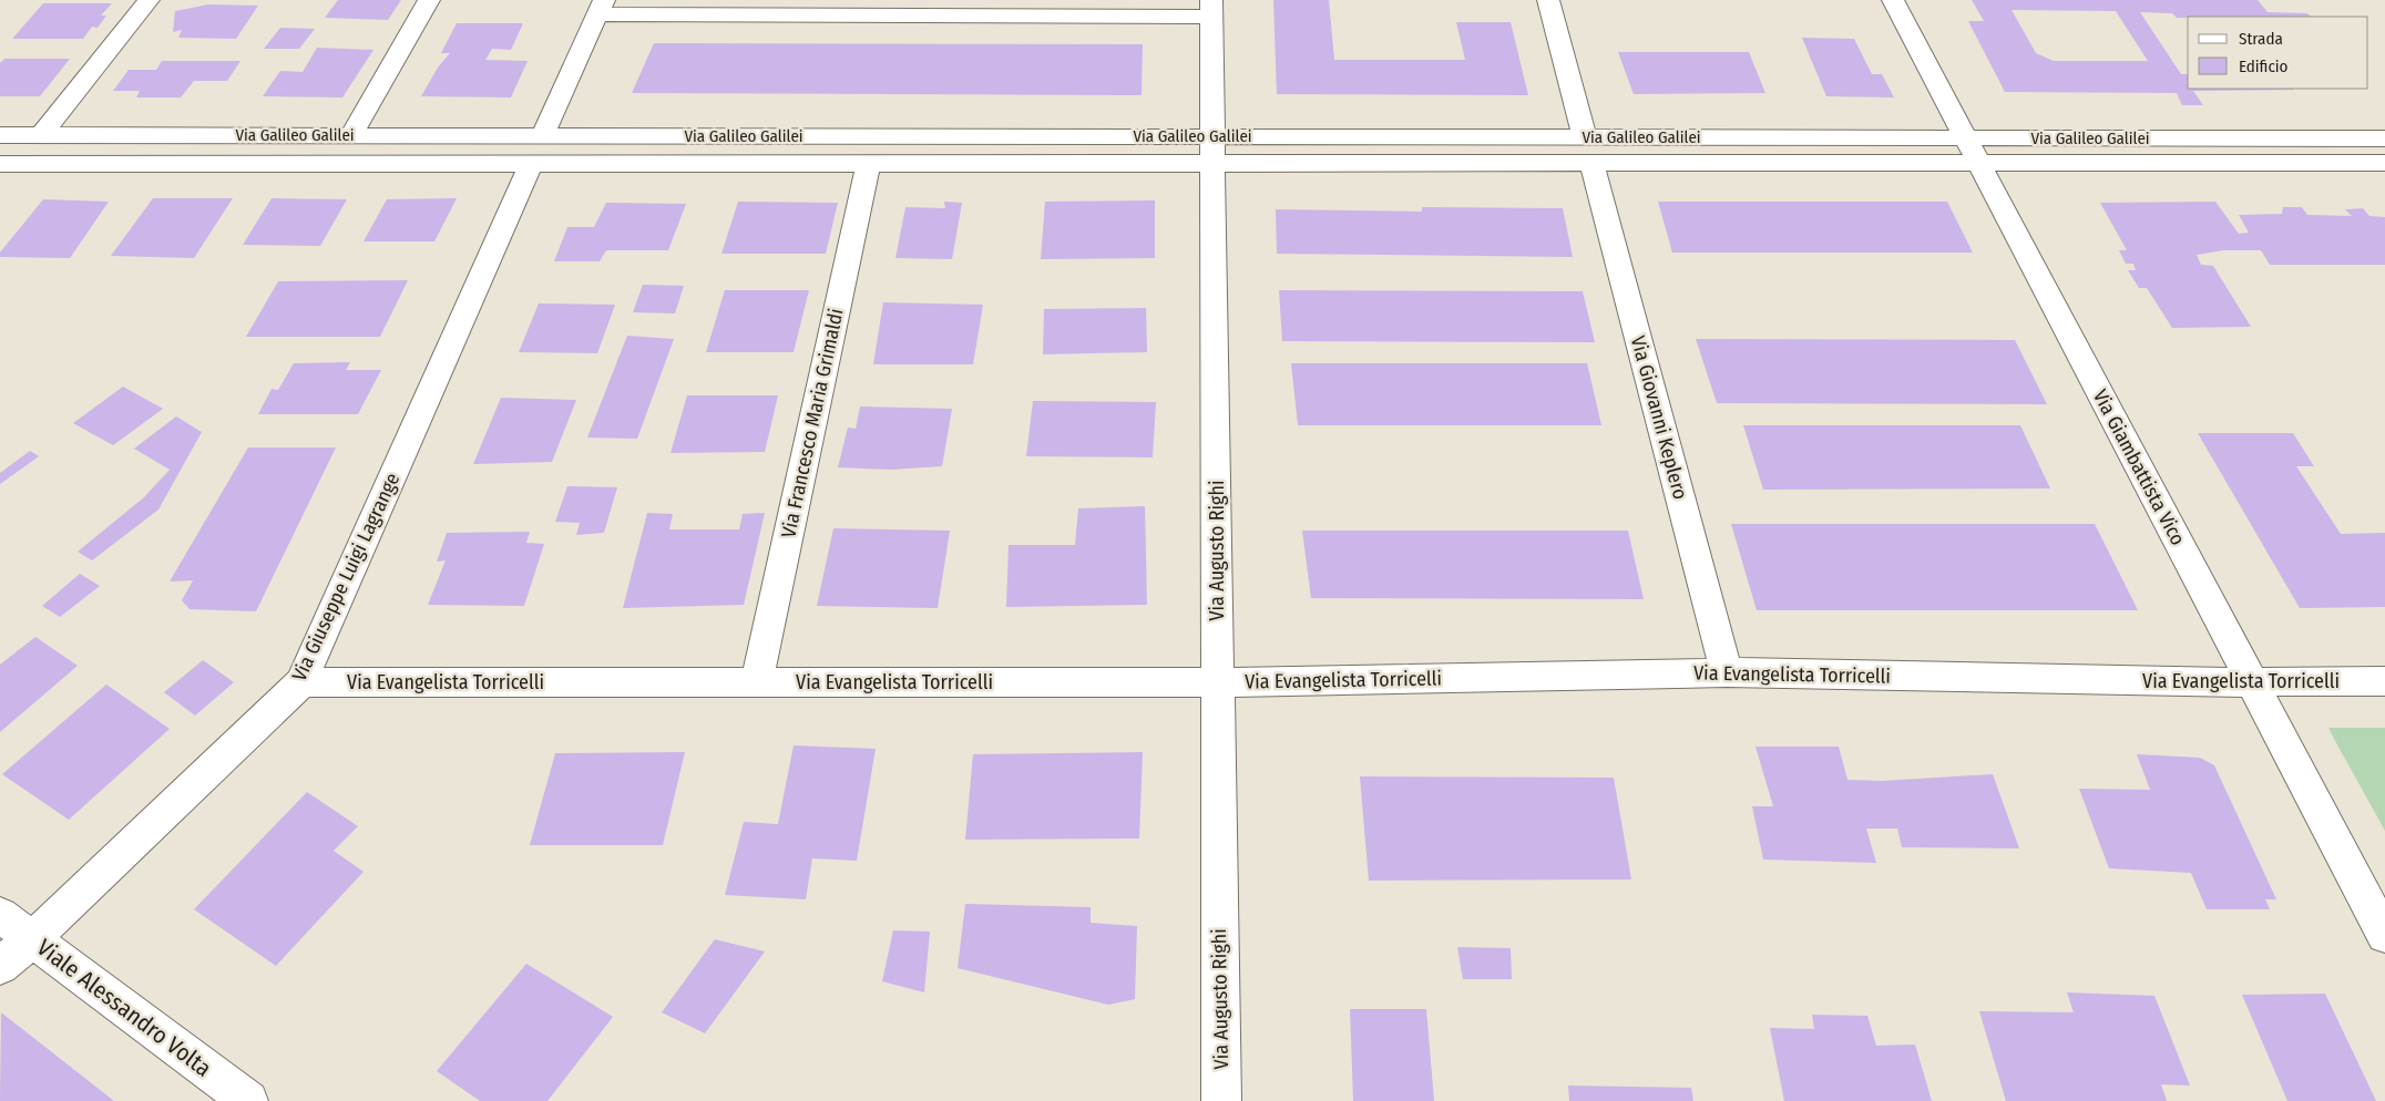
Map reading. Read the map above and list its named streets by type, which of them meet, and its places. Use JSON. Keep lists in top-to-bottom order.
{
  "streets": {
    "street": [
      "Via Galileo Galilei",
      "Via Giovanni Keplero",
      "Via Francesco Maria Grimaldi",
      "Via Giambattista Vico",
      "Via Augusto Righi",
      "Via Giuseppe Luigi Lagrange",
      "Via Evangelista Torricelli",
      "Viale Alessandro Volta"
    ]
  },
  "crossings": [
    ["Via Galileo Galilei", "Via Giovanni Keplero"],
    ["Via Galileo Galilei", "Via Francesco Maria Grimaldi"],
    ["Via Galileo Galilei", "Via Giambattista Vico"],
    ["Via Galileo Galilei", "Via Augusto Righi"],
    ["Via Galileo Galilei", "Via Giuseppe Luigi Lagrange"],
    ["Via Giovanni Keplero", "Via Evangelista Torricelli"],
    ["Via Francesco Maria Grimaldi", "Via Evangelista Torricelli"],
    ["Via Giambattista Vico", "Via Evangelista Torricelli"],
    ["Via Augusto Righi", "Via Evangelista Torricelli"],
    ["Via Giuseppe Luigi Lagrange", "Via Evangelista Torricelli"],
    ["Via Giuseppe Luigi Lagrange", "Viale Alessandro Volta"]
  ],
  "legend": ["Strada", "Edificio"]
}
